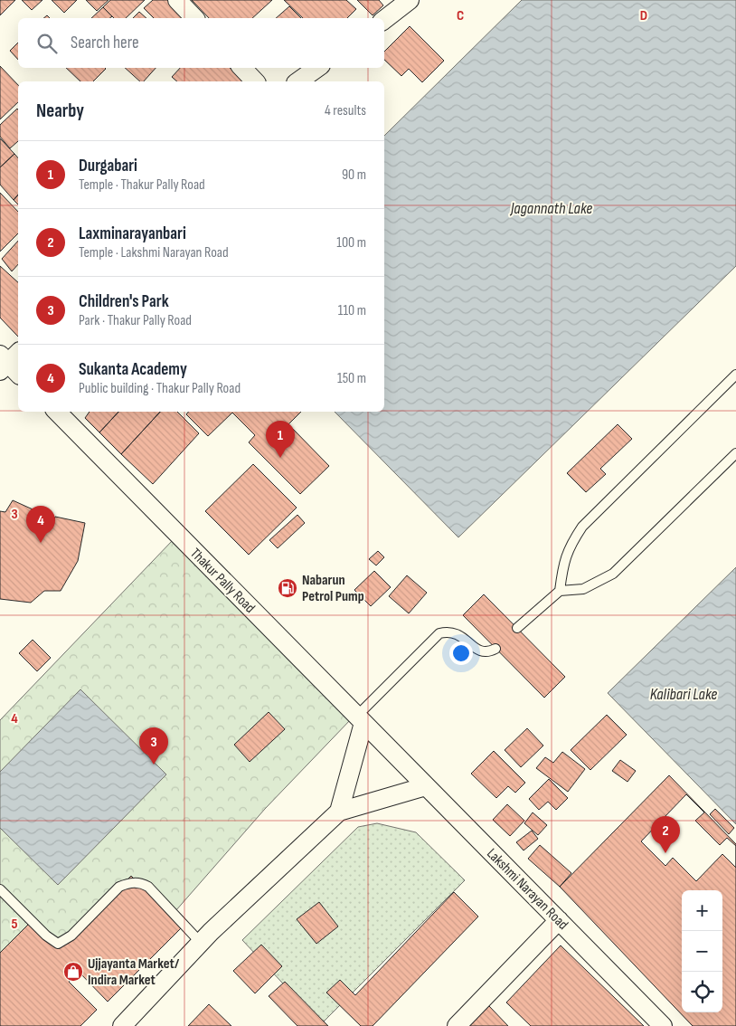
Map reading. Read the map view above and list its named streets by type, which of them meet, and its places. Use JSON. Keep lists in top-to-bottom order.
{
  "streets": {
    "street": ["Thakur Pally Road", "Lakshmi Narayan Road"]
  },
  "crossings": [
    ["Thakur Pally Road", "Lakshmi Narayan Road"]
  ],
  "water": ["Jagannath Lake", "Kalibari Lake"],
  "places": {
    "fuel station": ["Nabarun Petrol Pump"],
    "shop": ["Ujjayanta Market/ Indira Market"]
  },
  "page": {
    "search": "Search here",
    "heading": ["Nearby", "4 results"],
    "list": [
      {
        "mark": "1",
        "name": "Durgabari",
        "note": "Temple · Thakur Pally Road",
        "value": "90 m"
      },
      {
        "mark": "2",
        "name": "Laxminarayanbari",
        "note": "Temple · Lakshmi Narayan Road",
        "value": "100 m"
      },
      {
        "mark": "3",
        "name": "Children's Park",
        "note": "Park · Thakur Pally Road",
        "value": "110 m"
      },
      {
        "mark": "4",
        "name": "Sukanta Academy",
        "note": "Public building · Thakur Pally Road",
        "value": "150 m"
      }
    ],
    "pins": [
      "1",
      "4",
      "3",
      "2"
    ],
    "map_buttons": ["+", "−"]
  },
  "grid": {
    "columns": ["C", "D"],
    "rows": ["3", "4", "5"]
  }
}
